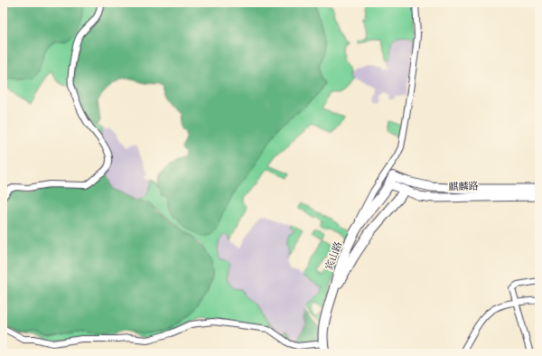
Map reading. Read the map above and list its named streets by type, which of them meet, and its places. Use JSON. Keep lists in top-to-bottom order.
{
  "streets": {
    "main road": ["麒麟路", "宾山路"]
  },
  "crossings": [
    ["麒麟路", "宾山路"]
  ]
}
